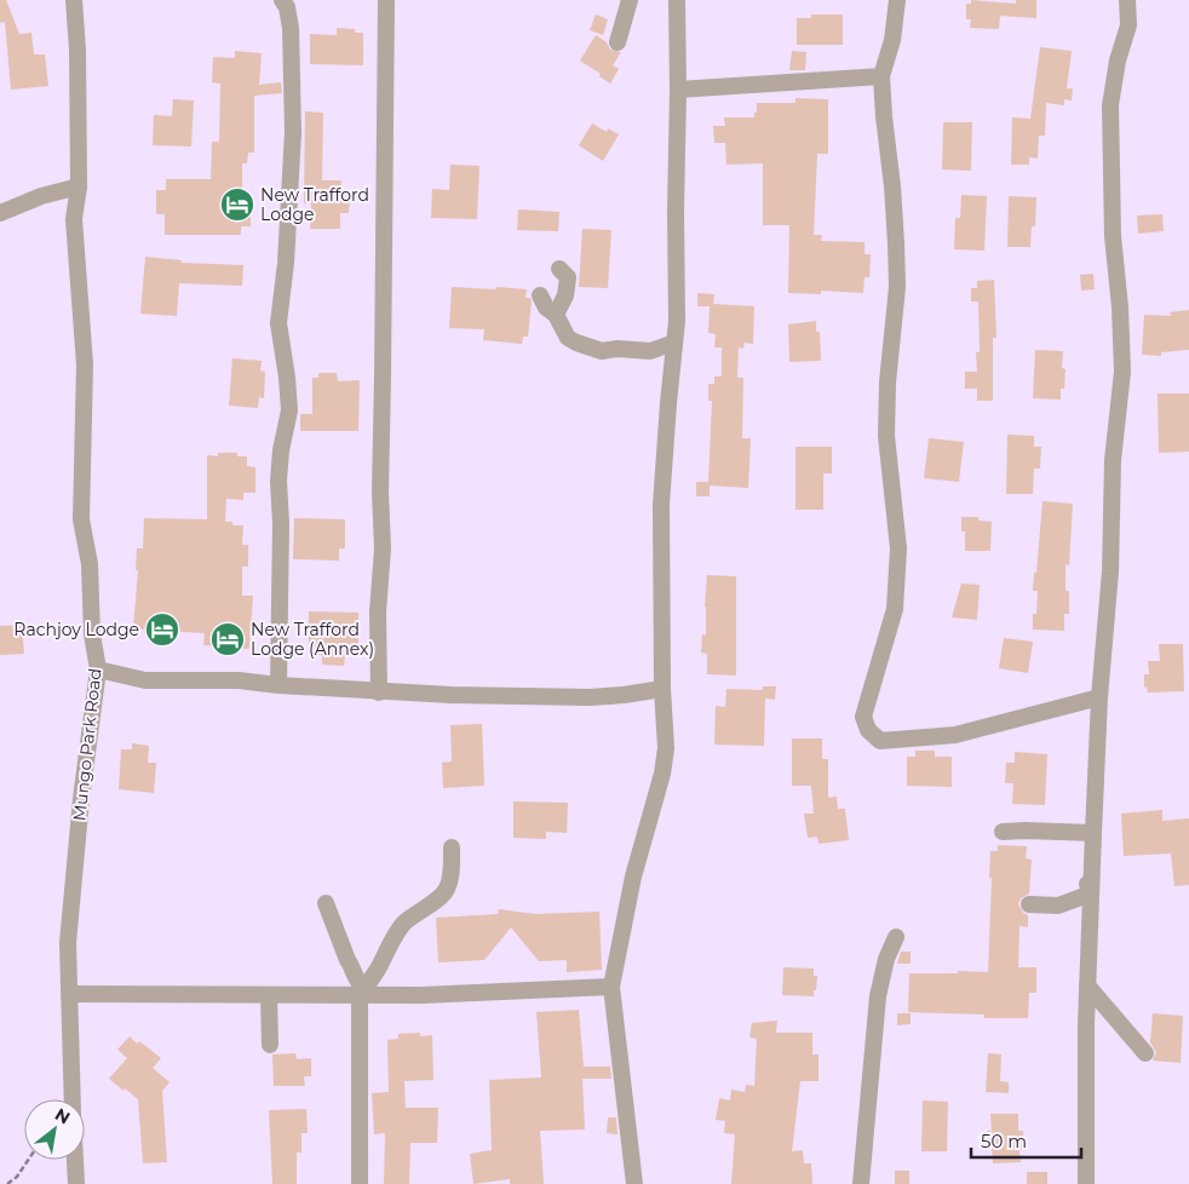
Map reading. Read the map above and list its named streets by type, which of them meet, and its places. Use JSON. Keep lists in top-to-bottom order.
{
  "streets": {
    "street": ["Mungo Park Road"]
  },
  "places": {
    "hotel": ["New Trafford Lodge", "Rachjoy Lodge", "New Trafford Lodge (Annex)"]
  },
  "scale_bar": "50 m",
  "north": "top right"
}
